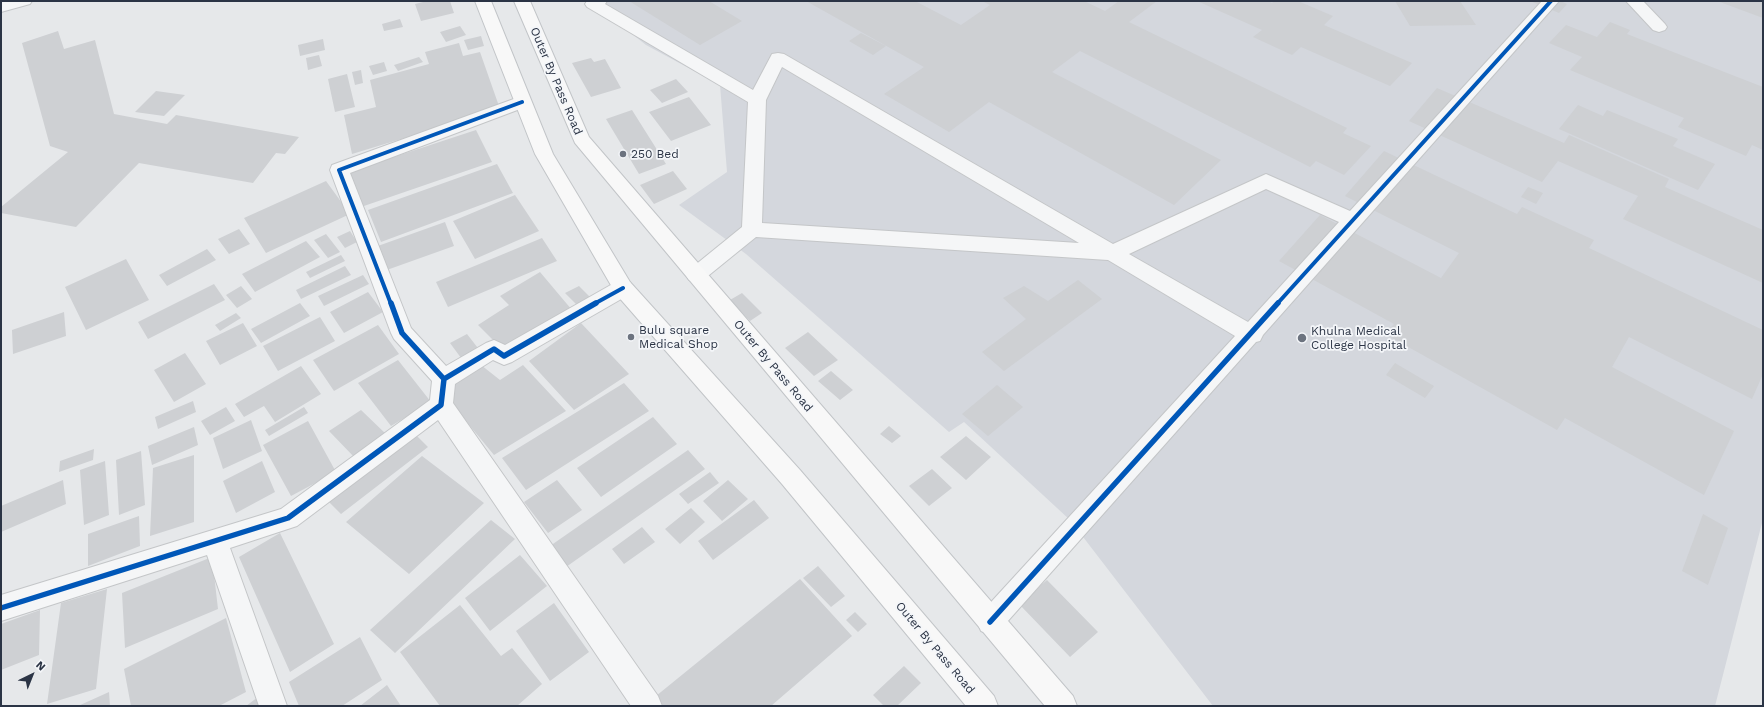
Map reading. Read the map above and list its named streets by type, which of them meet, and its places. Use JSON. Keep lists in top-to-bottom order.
{
  "streets": {
    "main road": ["Outer By Pass Road"]
  },
  "places": ["250 Bed", "Bulu square Medical Shop", "Khulna Medical College Hospital"],
  "north": "top right"
}
